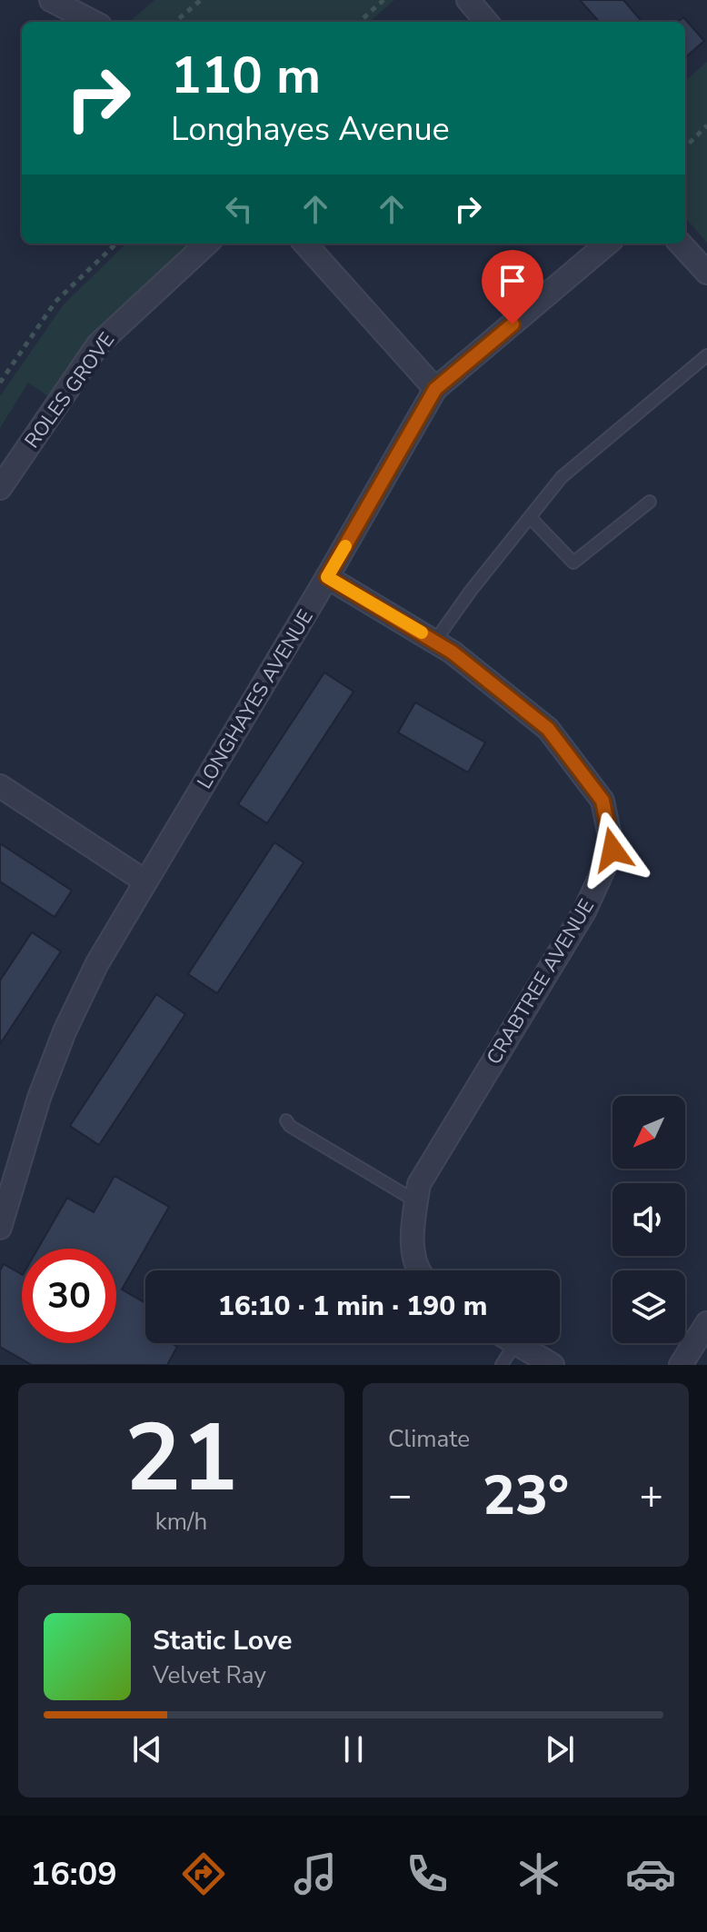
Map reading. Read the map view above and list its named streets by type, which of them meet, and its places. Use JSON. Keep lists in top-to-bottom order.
{
  "streets": {
    "street": ["ROLES GROVE", "LONGHAYES AVENUE", "CRABTREE AVENUE"]
  },
  "crossings": [
    ["LONGHAYES AVENUE", "CRABTREE AVENUE"]
  ],
  "north": "bottom left",
  "page": {
    "turn": ["110 m", "Longhayes Avenue"],
    "limit": "30",
    "trip": "16:10 · 1 min · 190 m",
    "tile": [
      ["21", "km/h"],
      "Climate"
    ],
    "heat": ["−", "23°", "+"],
    "song": ["Static Love", "Velvet Ray"],
    "tabs": "16:09"
  }
}
